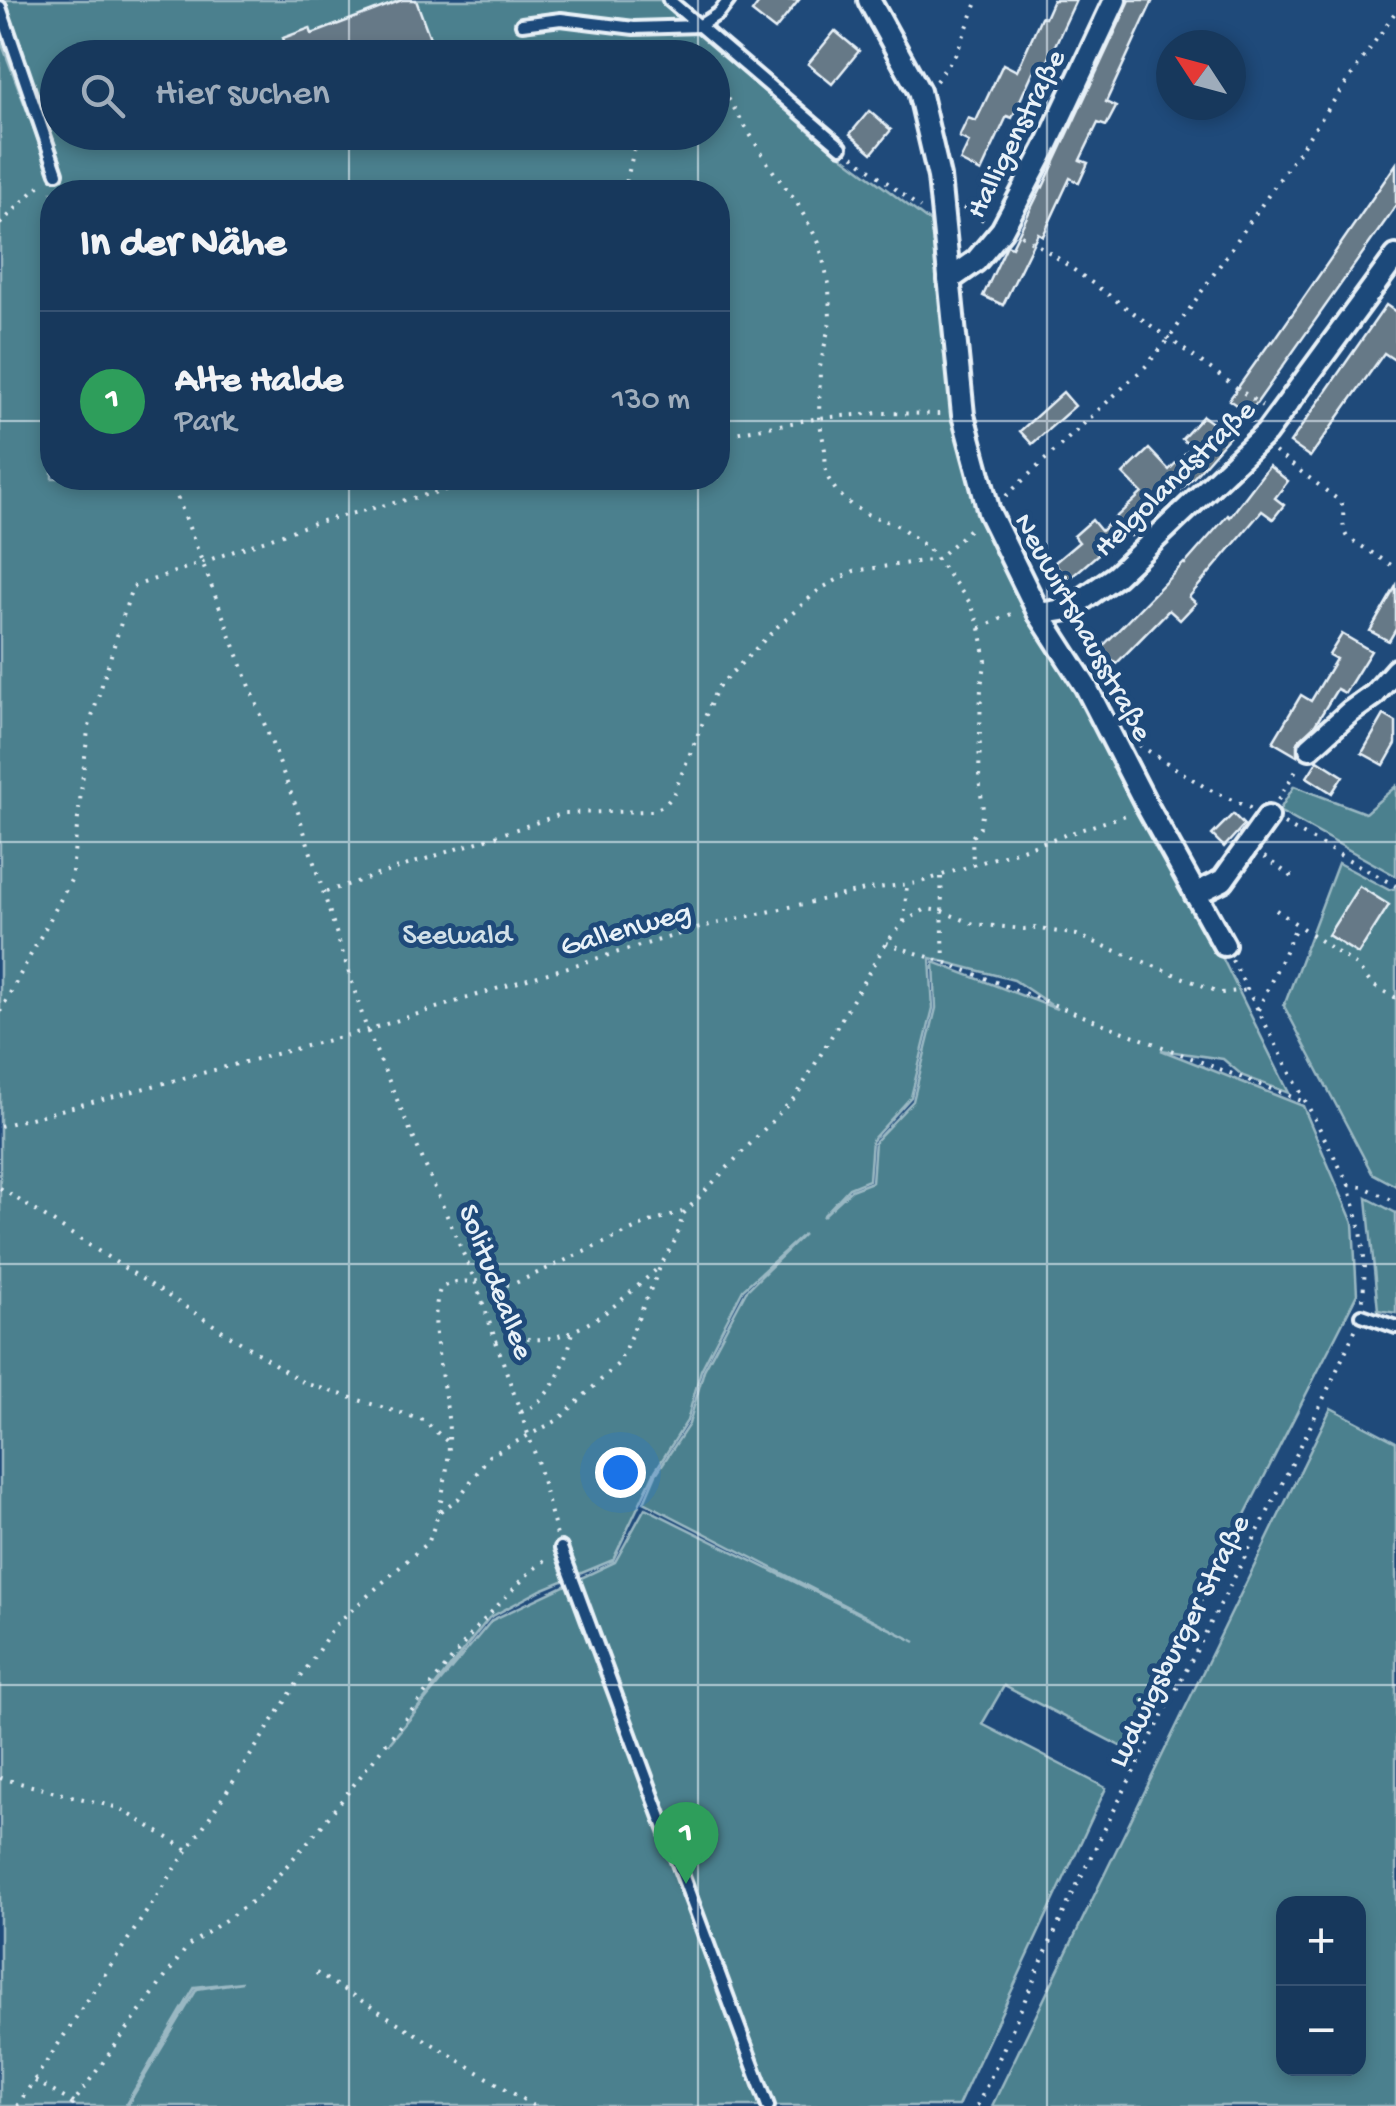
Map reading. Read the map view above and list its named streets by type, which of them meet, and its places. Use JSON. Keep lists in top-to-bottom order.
{
  "streets": {
    "street": ["Halligenstraße", "Helgolandstraße", "Neuwirtshausstraße"],
    "path": ["Gallenweg", "Solitudeallee", "Ludwigsburger Straße"]
  },
  "crossings": [
    ["Halligenstraße", "Neuwirtshausstraße"],
    ["Helgolandstraße", "Neuwirtshausstraße"],
    ["Neuwirtshausstraße", "Gallenweg"],
    ["Gallenweg", "Solitudeallee"]
  ],
  "parks": ["Seewald"],
  "north": "top left",
  "page": {
    "search": "Hier suchen",
    "heading": "In der Nähe",
    "list": [
      {
        "mark": "1",
        "name": "Alte Halde",
        "note": "Park",
        "value": "130 m"
      }
    ],
    "pins": "1",
    "map_buttons": ["+", "−"]
  }
}
